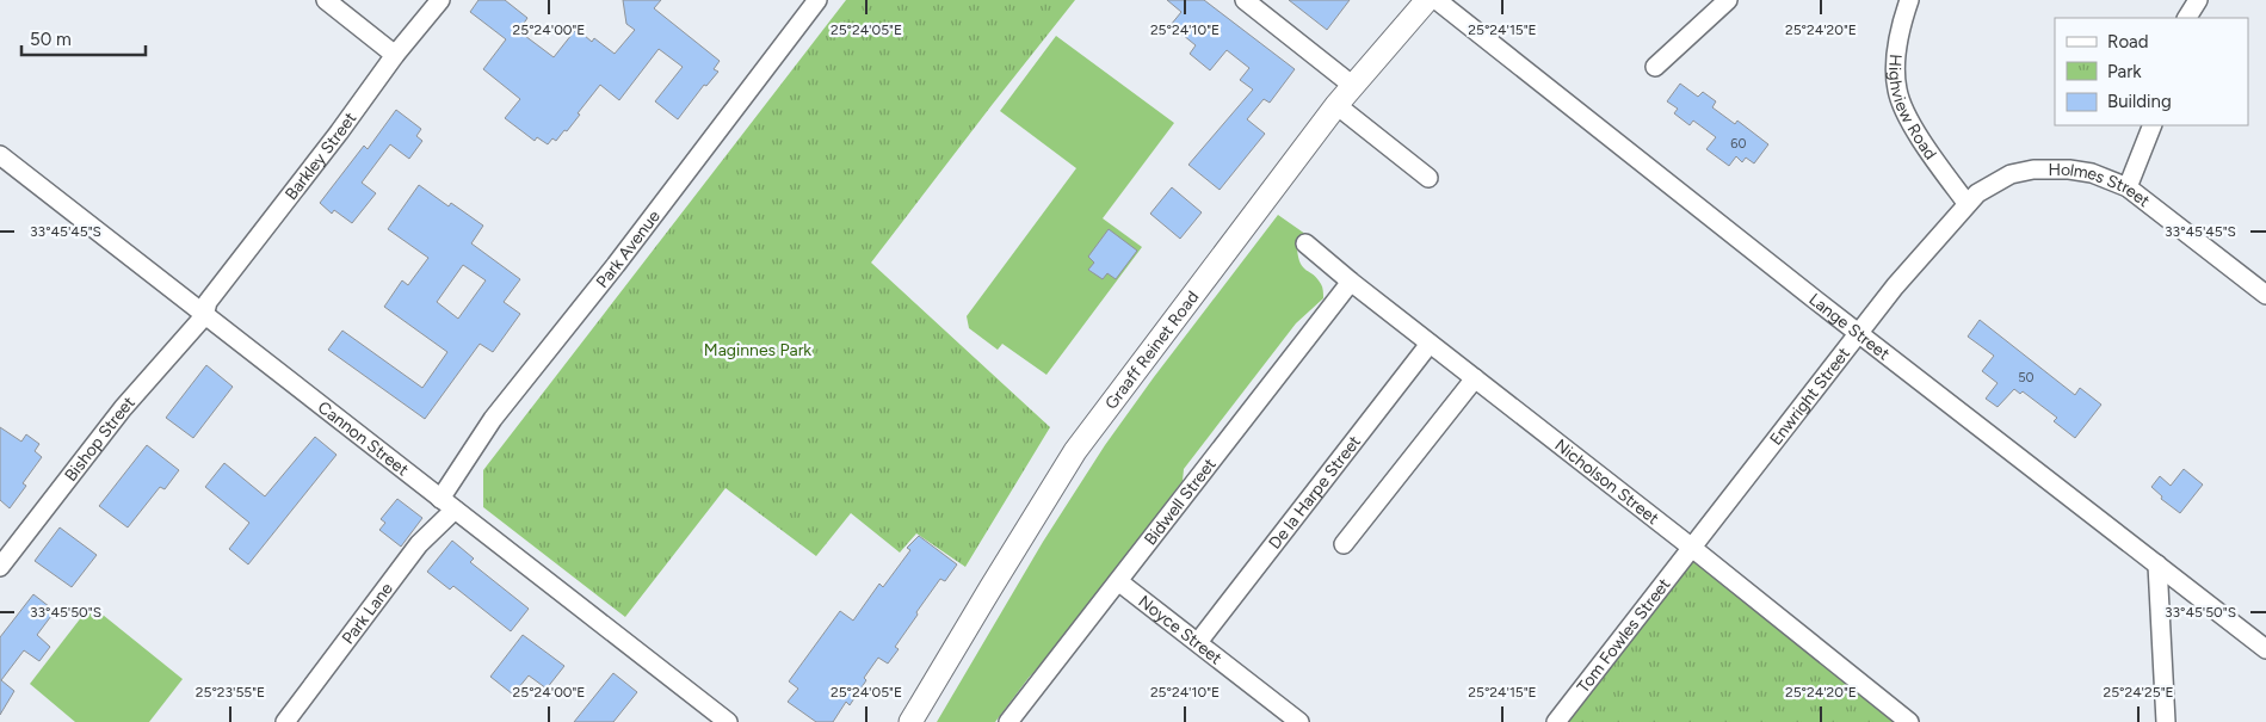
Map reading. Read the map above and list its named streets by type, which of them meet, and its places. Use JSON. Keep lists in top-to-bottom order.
{
  "streets": {
    "main road": ["Graaff Reinet Road"],
    "street": [
      "Highview Road",
      "Barkley Street",
      "Holmes Street",
      "Park Avenue",
      "Lange Street",
      "Enwright Street",
      "Bishop Street",
      "Cannon Street",
      "Nicholson Street",
      "De la Harpe Street",
      "Bidwell Street",
      "Park Lane",
      "Noyce Street",
      "Tom Fowles Street"
    ]
  },
  "crossings": [
    ["Highview Road", "Holmes Street"],
    ["Highview Road", "Enwright Street"],
    ["Barkley Street", "Bishop Street"],
    ["Barkley Street", "Cannon Street"],
    ["Holmes Street", "Enwright Street"],
    ["Park Avenue", "Cannon Street"],
    ["Park Avenue", "Park Lane"],
    ["Lange Street", "Enwright Street"],
    ["Enwright Street", "Nicholson Street"],
    ["Enwright Street", "Tom Fowles Street"],
    ["Bishop Street", "Cannon Street"],
    ["Cannon Street", "Park Lane"],
    ["Nicholson Street", "De la Harpe Street"],
    ["Nicholson Street", "Bidwell Street"],
    ["Nicholson Street", "Tom Fowles Street"],
    ["De la Harpe Street", "Noyce Street"],
    ["Bidwell Street", "Noyce Street"]
  ],
  "parks": ["Maginnes Park"],
  "house_numbers": ["60", "50"],
  "legend": ["Road", "Park", "Building"],
  "scale_bar": "50 m",
  "coordinates": [
    "25°24'00\"E",
    "25°24'05\"E",
    "25°24'10\"E",
    "25°24'15\"E",
    "25°24'20\"E",
    "33°45'45\"S",
    "33°45'50\"S",
    "25°23'55\"E",
    "25°24'25\"E"
  ]
}
